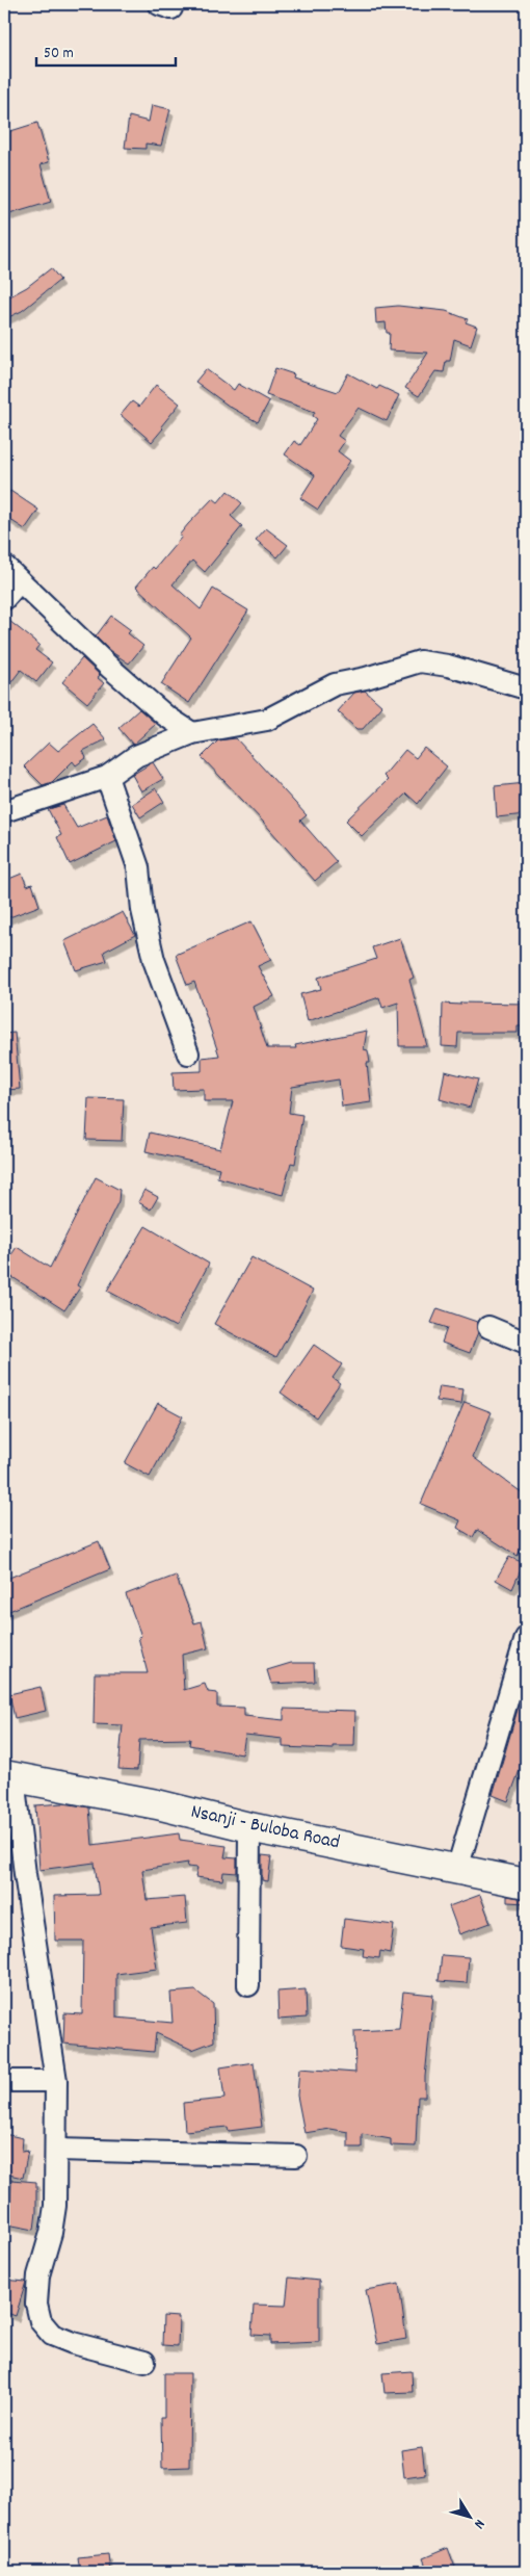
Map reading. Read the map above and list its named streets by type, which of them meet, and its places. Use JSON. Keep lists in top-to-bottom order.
{
  "streets": {
    "main road": ["Nsanji - Buloba Road"]
  },
  "scale_bar": "50 m",
  "north": "bottom right"
}
